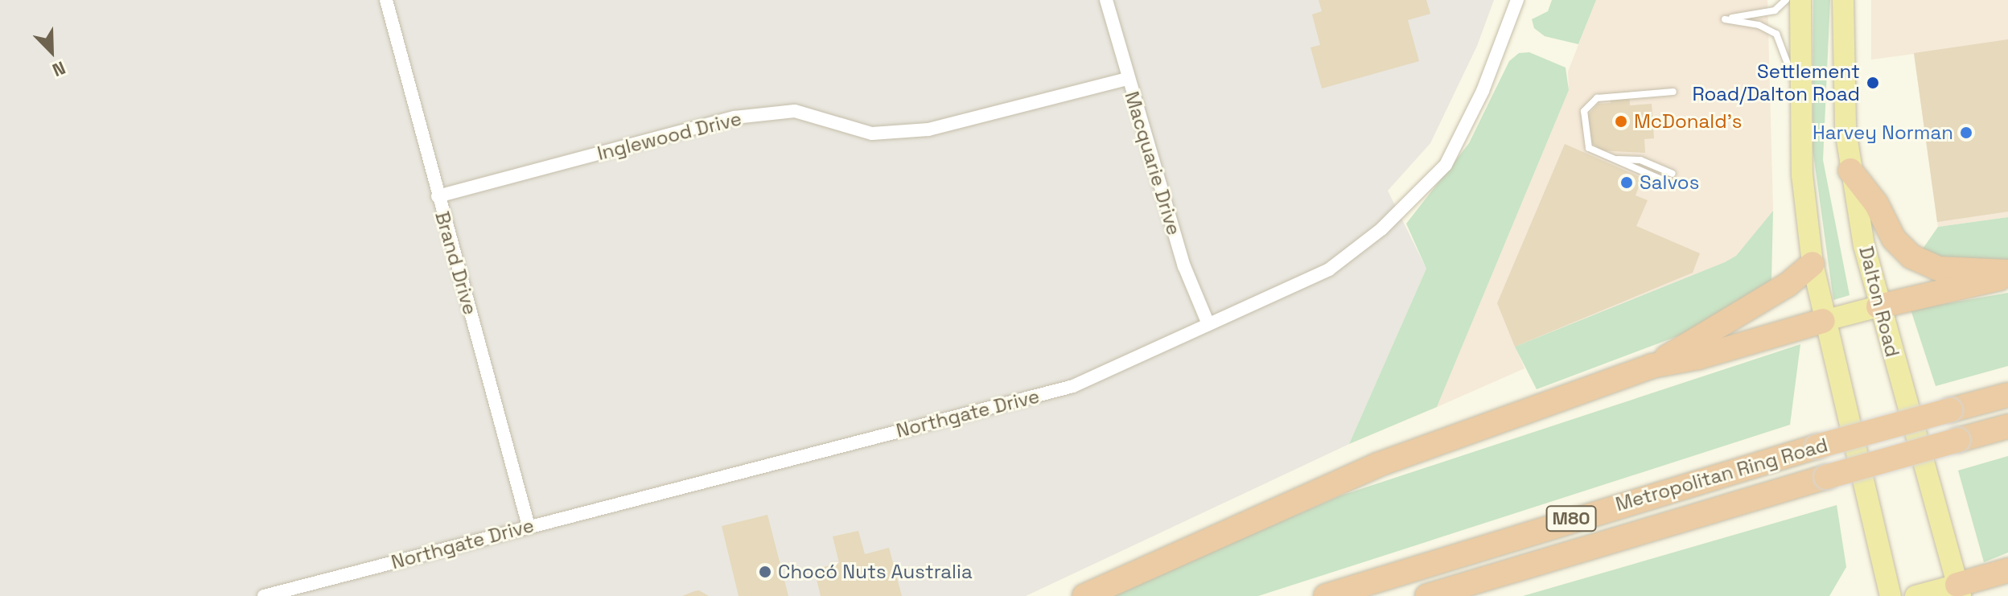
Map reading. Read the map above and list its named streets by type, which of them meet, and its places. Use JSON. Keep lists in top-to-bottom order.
{
  "streets": {
    "highway": ["Metropolitan Ring Road", "M80"],
    "main road": ["Dalton Road"],
    "street": [
      "Inglewood Drive",
      "Macquarie Drive",
      "Brand Drive",
      "Northgate Drive"
    ]
  },
  "crossings": [
    ["Inglewood Drive", "Macquarie Drive"],
    ["Inglewood Drive", "Brand Drive"],
    ["Macquarie Drive", "Northgate Drive"],
    ["Brand Drive", "Northgate Drive"]
  ],
  "places": [
    "Settlement Road/Dalton Road",
    "McDonald's",
    "Harvey Norman",
    "Salvos",
    "Chocó Nuts Australia"
  ],
  "north": "bottom right"
}
